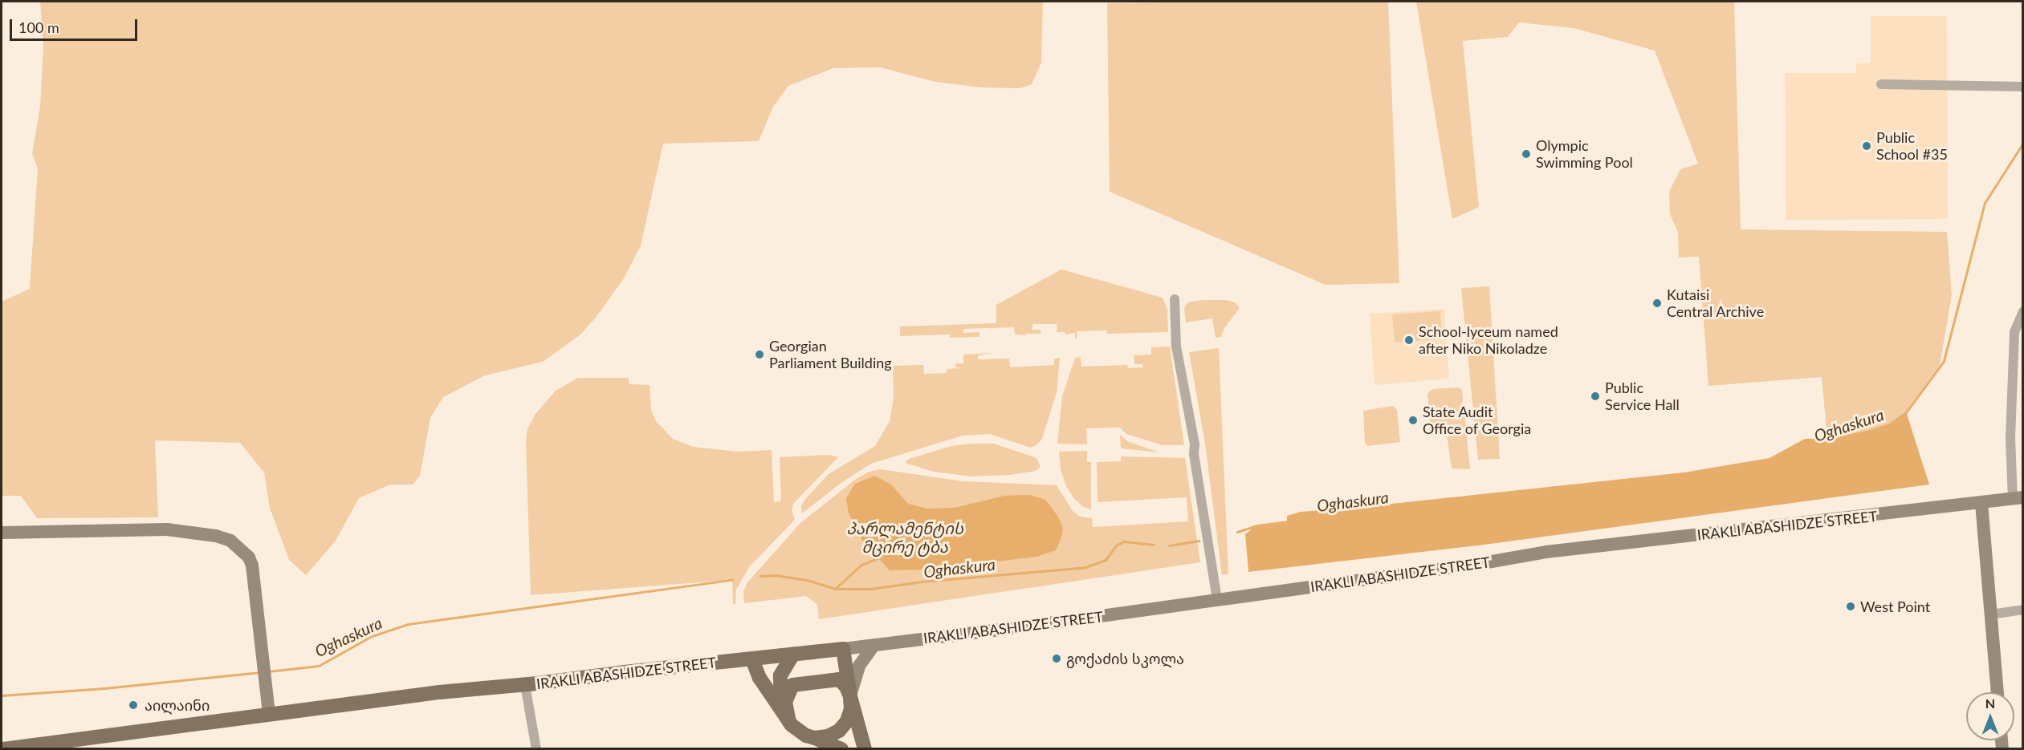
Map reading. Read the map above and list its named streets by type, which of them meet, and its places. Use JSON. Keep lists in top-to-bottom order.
{
  "streets": {
    "main road": ["IRAKLI ABASHIDZE STREET"]
  },
  "water": ["Oghaskura", "პარლამენტის მცირე ტბა"],
  "places": [
    "Public School #35",
    "Olympic Swimming Pool",
    "Kutaisi Central Archive",
    "School-lyceum named after Niko Nikoladze",
    "Georgian Parliament Building",
    "Public Service Hall",
    "State Audit Office of Georgia",
    "West Point",
    "გოქაძის სკოლა",
    "აილაინი"
  ],
  "scale_bar": "100 m",
  "north": "top"
}
